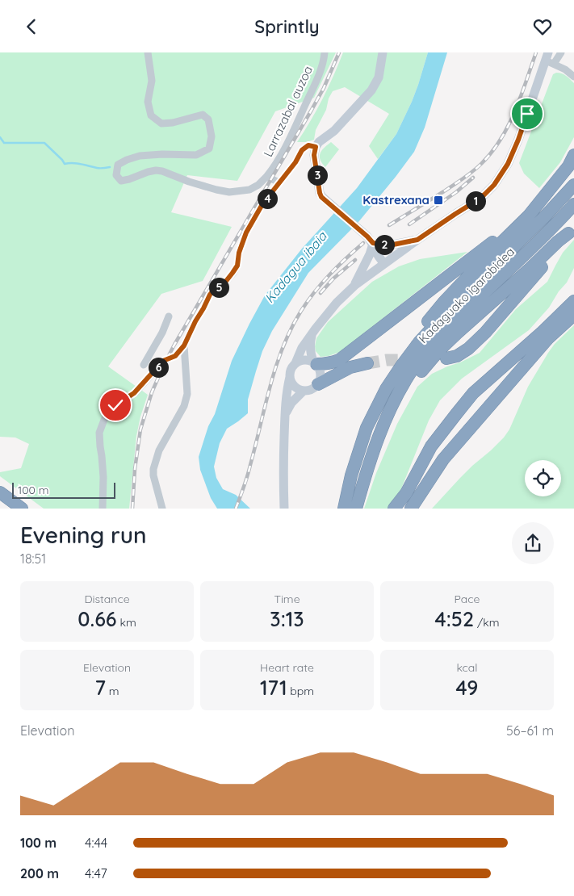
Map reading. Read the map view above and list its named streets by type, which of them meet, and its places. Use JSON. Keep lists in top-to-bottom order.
{
  "streets": {
    "highway": ["Kadaguako igarobidea"],
    "street": ["Larrazabal auzoa"]
  },
  "water": ["Kadagua ibaia"],
  "places": {
    "transit": ["Kastrexana"]
  },
  "scale_bar": "100 m",
  "page": {
    "header": "Sprintly",
    "pins": [
      "3",
      "4",
      "1",
      "2",
      "5",
      "6"
    ],
    "scale": "100 m",
    "heading": ["Evening run", "18:51"],
    "stats": [
      ["Distance", "0.66 km"],
      ["Time", "3:13"],
      ["Pace", "4:52 /km"],
      ["Elevation", "7 m"],
      ["Heart rate", "171 bpm"],
      ["kcal", "49"]
    ],
    "chart": ["Elevation", "56–61 m"],
    "list": [
      {
        "name": "100 m",
        "note": "4:44"
      },
      {
        "name": "200 m",
        "note": "4:47"
      }
    ]
  }
}
